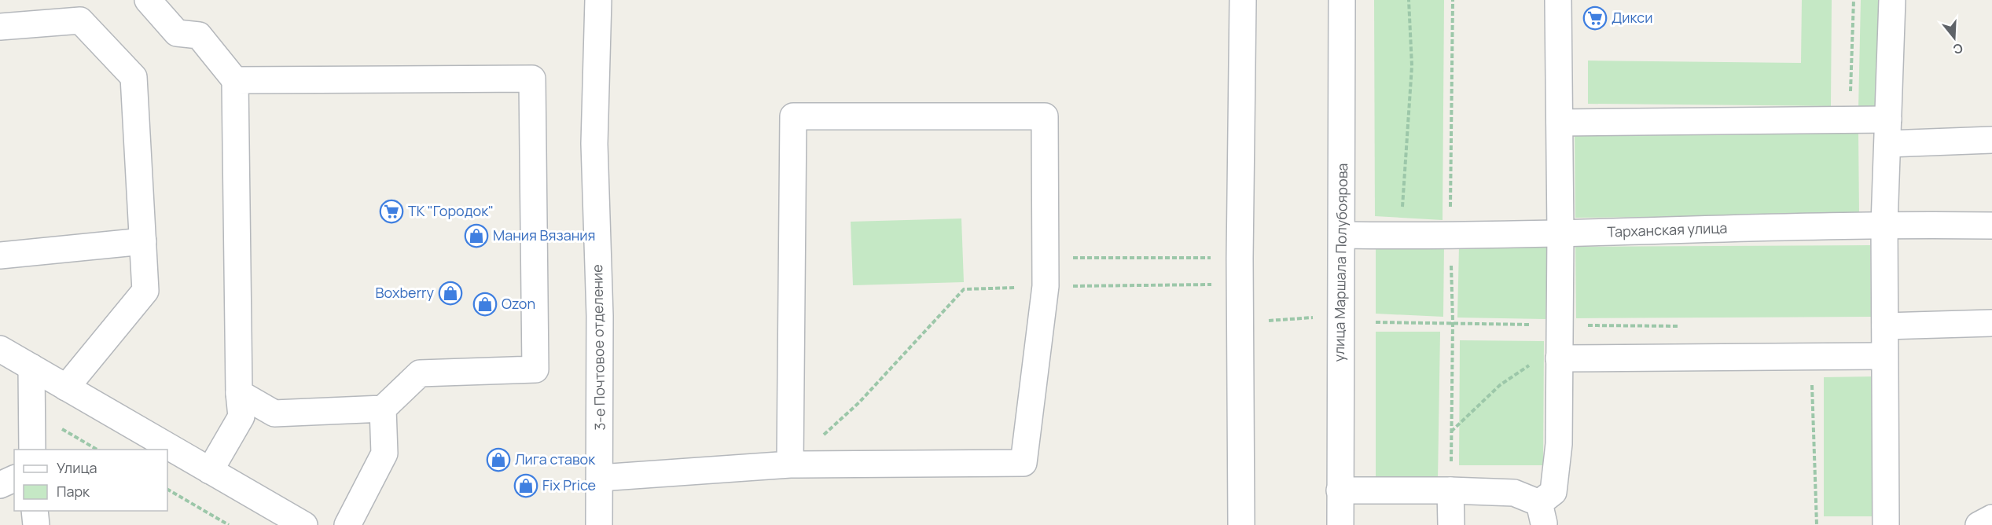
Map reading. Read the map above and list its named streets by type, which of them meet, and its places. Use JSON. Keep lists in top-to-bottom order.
{
  "streets": {
    "street": ["Тарханская улица", "улица Маршала Полубоярова", "3-е Почтовое отделение"]
  },
  "crossings": [
    ["Тарханская улица", "улица Маршала Полубоярова"]
  ],
  "places": {
    "supermarket": ["Дикси", "ТК \"Городок\""],
    "shop": [
      "Мания Вязания",
      "Boxberry",
      "Ozon",
      "Лига ставок",
      "Fix Price"
    ]
  },
  "legend": ["Улица", "Парк"],
  "north": "bottom"
}
